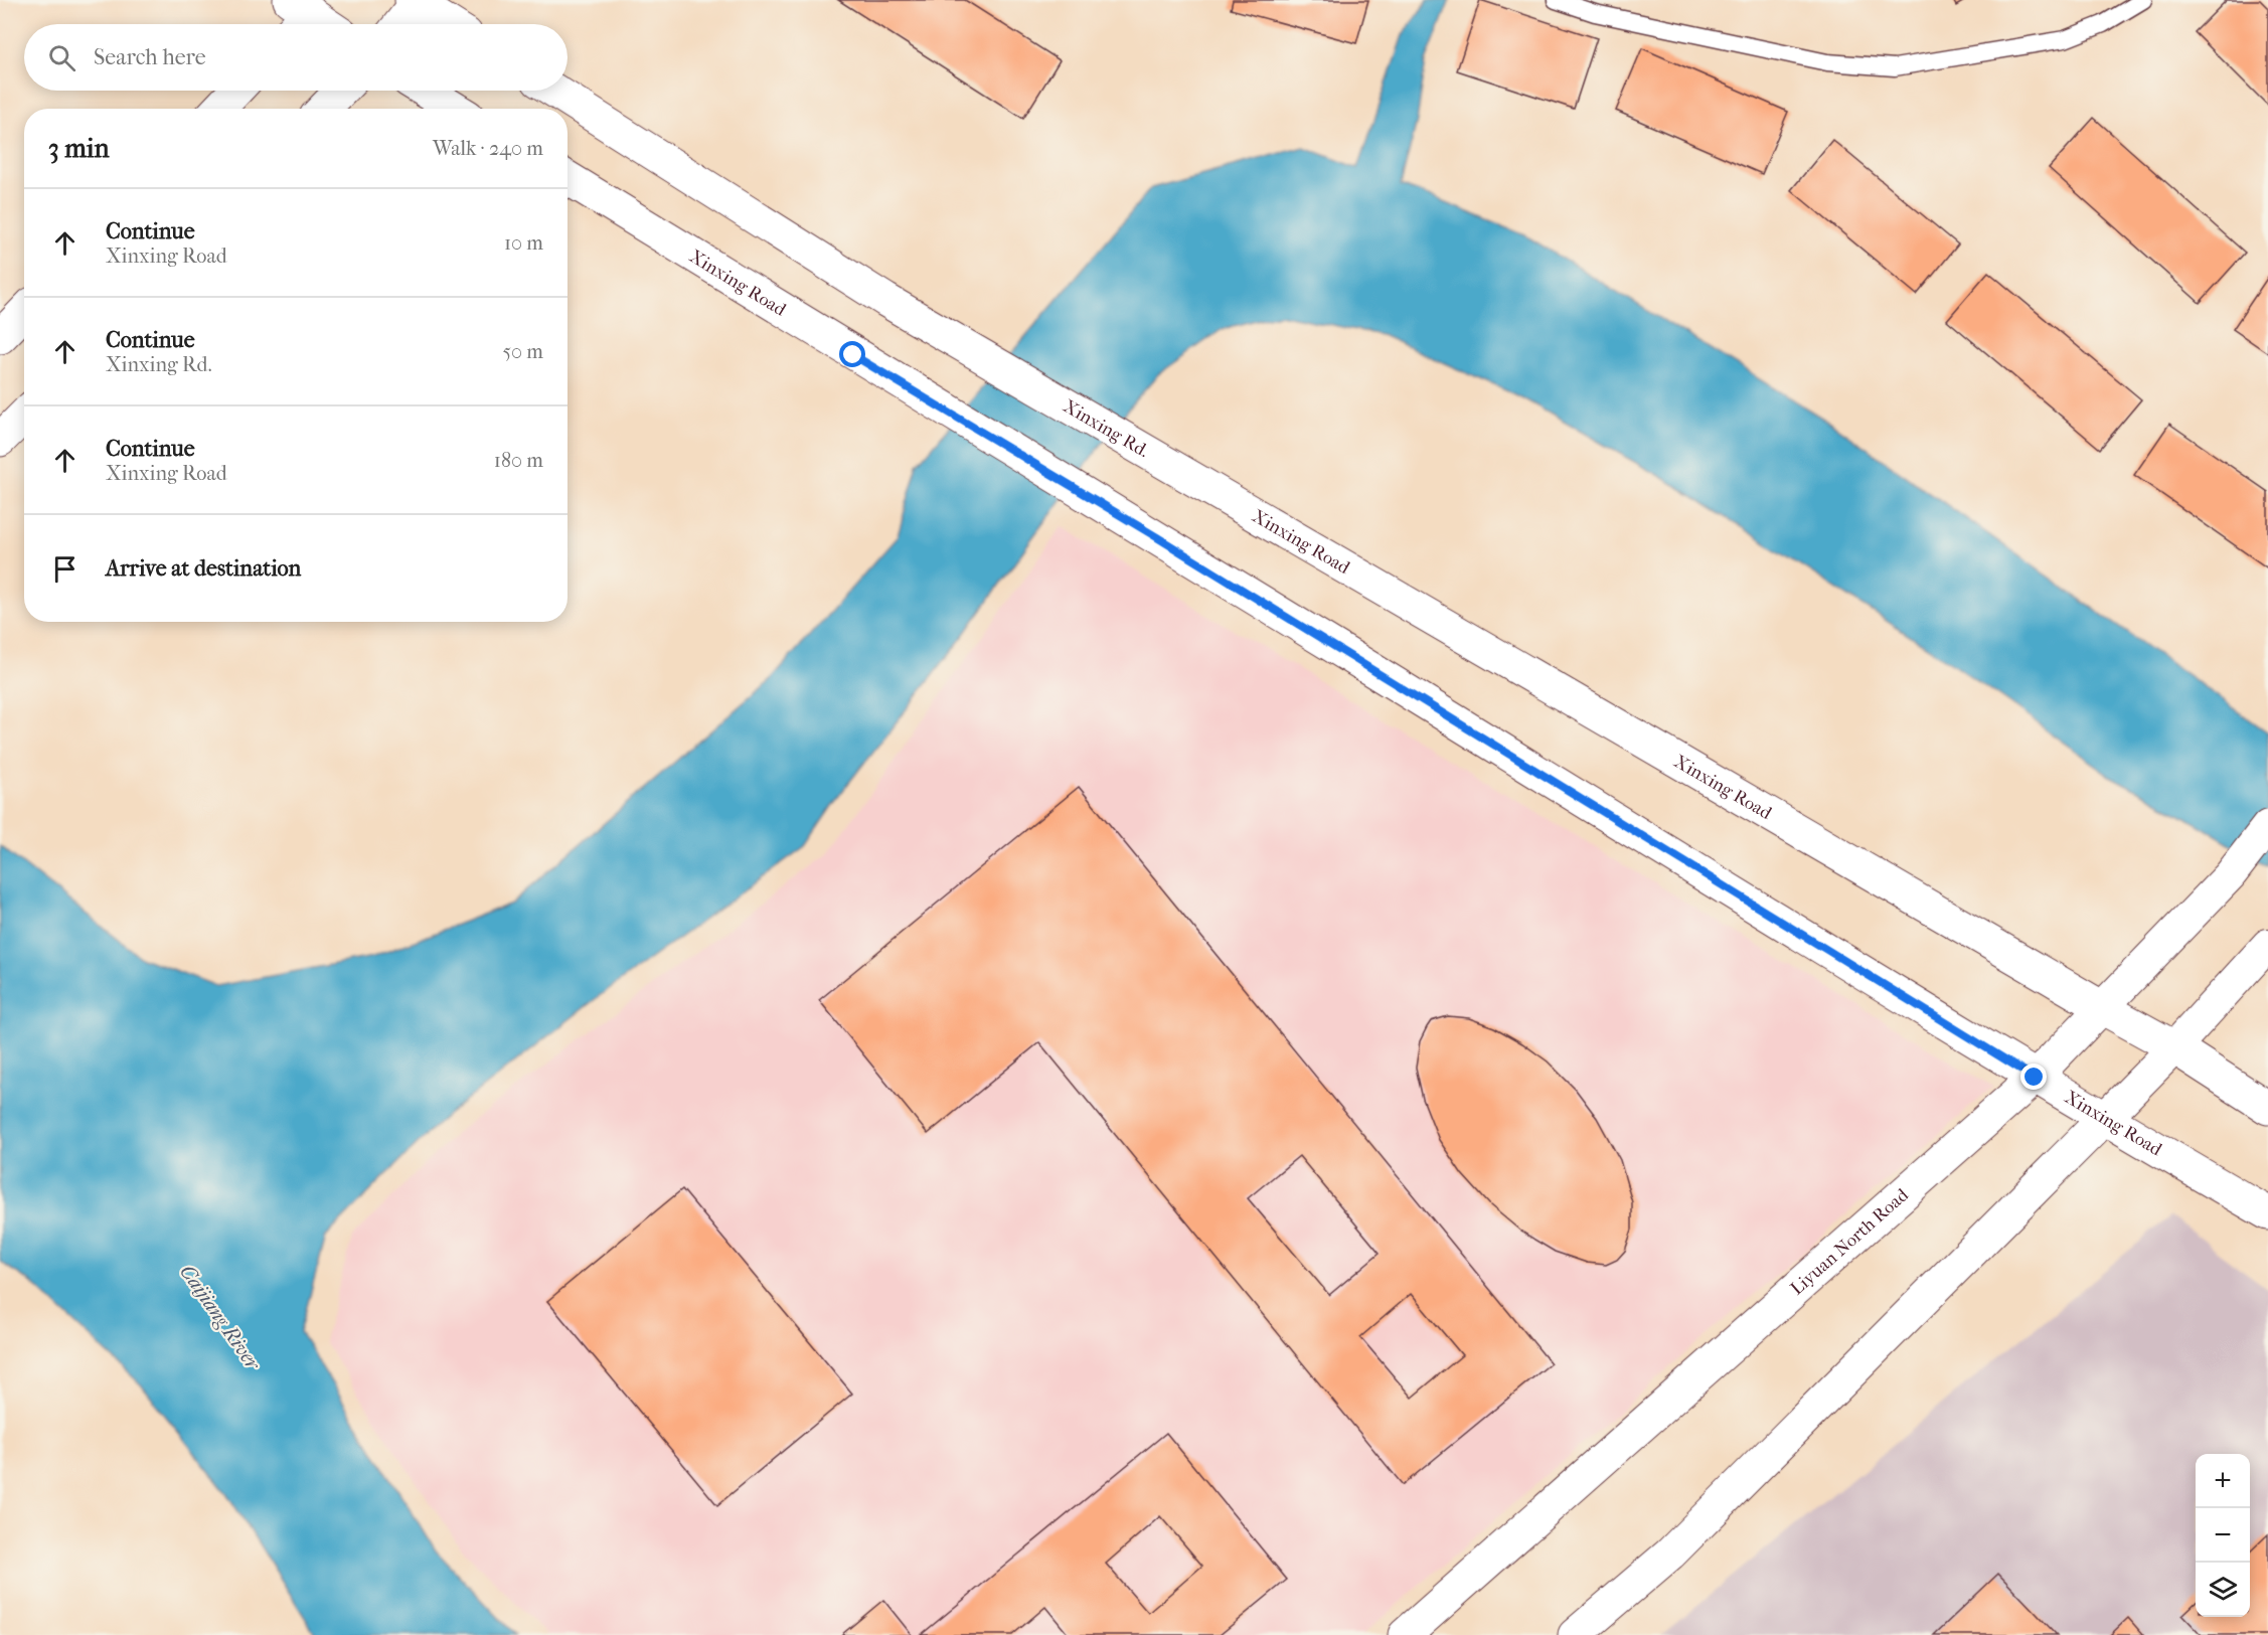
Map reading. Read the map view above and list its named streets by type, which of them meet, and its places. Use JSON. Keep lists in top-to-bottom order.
{
  "streets": {
    "main road": ["Xinxing Road", "Xinxing Rd.", "Liyuan North Road"]
  },
  "crossings": [
    ["Xinxing Road", "Xinxing Rd."],
    ["Xinxing Road", "Liyuan North Road"]
  ],
  "water": ["Caijiang River"],
  "page": {
    "search": "Search here",
    "heading": ["3 min", "Walk · 240 m"],
    "list": [
      ["Continue", "Xinxing Road", "10 m"],
      ["Continue", "Xinxing Rd.", "50 m"],
      ["Continue", "Xinxing Road", "180 m"],
      "Arrive at destination"
    ],
    "map_buttons": ["+", "−"]
  }
}
